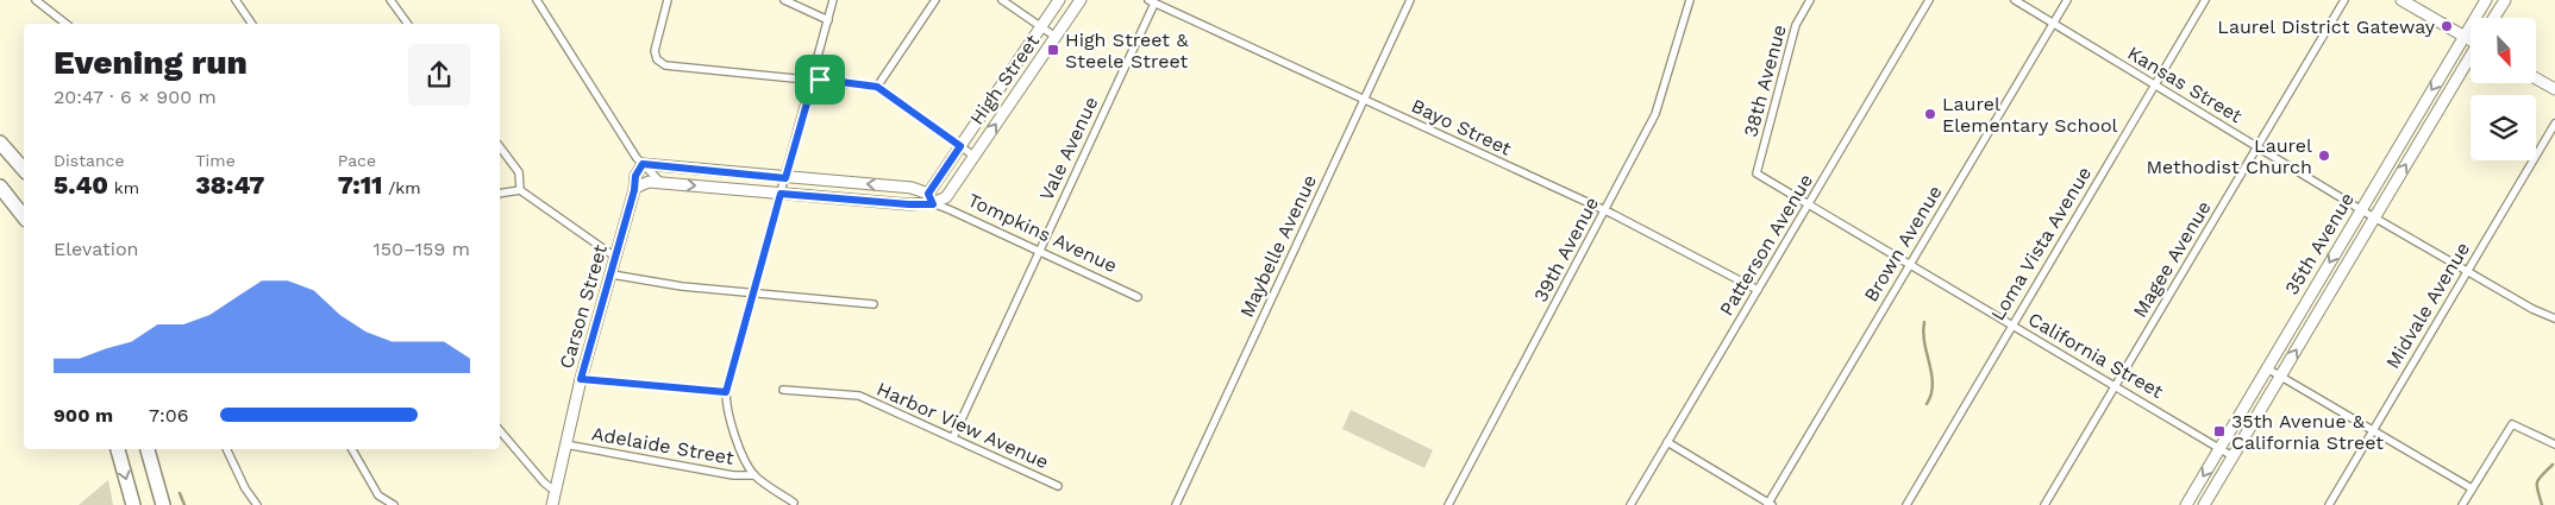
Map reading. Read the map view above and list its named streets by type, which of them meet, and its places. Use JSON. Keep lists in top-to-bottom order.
{
  "streets": {
    "street": [
      "High Street",
      "38th Avenue",
      "Kansas Street",
      "Bayo Street",
      "Vale Avenue",
      "Tompkins Avenue",
      "Brown Avenue",
      "Loma Vista Avenue",
      "35th Avenue",
      "Patterson Avenue",
      "Maybelle Avenue",
      "39th Avenue",
      "Magee Avenue",
      "Midvale Avenue",
      "Carson Street",
      "California Street",
      "Harbor View Avenue",
      "Adelaide Street"
    ]
  },
  "crossings": [
    ["High Street", "Tompkins Avenue"],
    ["38th Avenue", "California Street"],
    ["Kansas Street", "Brown Avenue"],
    ["Kansas Street", "Loma Vista Avenue"],
    ["Kansas Street", "35th Avenue"],
    ["Kansas Street", "Magee Avenue"],
    ["Kansas Street", "Midvale Avenue"],
    ["Bayo Street", "Vale Avenue"],
    ["Bayo Street", "Patterson Avenue"],
    ["Bayo Street", "Maybelle Avenue"],
    ["Bayo Street", "39th Avenue"],
    ["Vale Avenue", "Tompkins Avenue"],
    ["Vale Avenue", "Harbor View Avenue"],
    ["Tompkins Avenue", "Carson Street"],
    ["Brown Avenue", "California Street"],
    ["Loma Vista Avenue", "California Street"],
    ["35th Avenue", "California Street"],
    ["Patterson Avenue", "California Street"],
    ["Magee Avenue", "California Street"],
    ["Carson Street", "Adelaide Street"]
  ],
  "places": {
    "other": ["Laurel District Gateway", "Laurel Elementary School", "Laurel Methodist Church"],
    "transit": ["High Street & Steele Street", "35th Avenue & California Street"]
  },
  "north": "bottom right",
  "page": {
    "heading": ["Evening run", "20:47 · 6 × 900 m"],
    "stats": [
      ["Distance", "5.40 km"],
      ["Time", "38:47"],
      ["Pace", "7:11 /km"]
    ],
    "chart": ["Elevation", "150–159 m"],
    "list": [
      {
        "name": "900 m",
        "note": "7:06"
      }
    ]
  }
}
